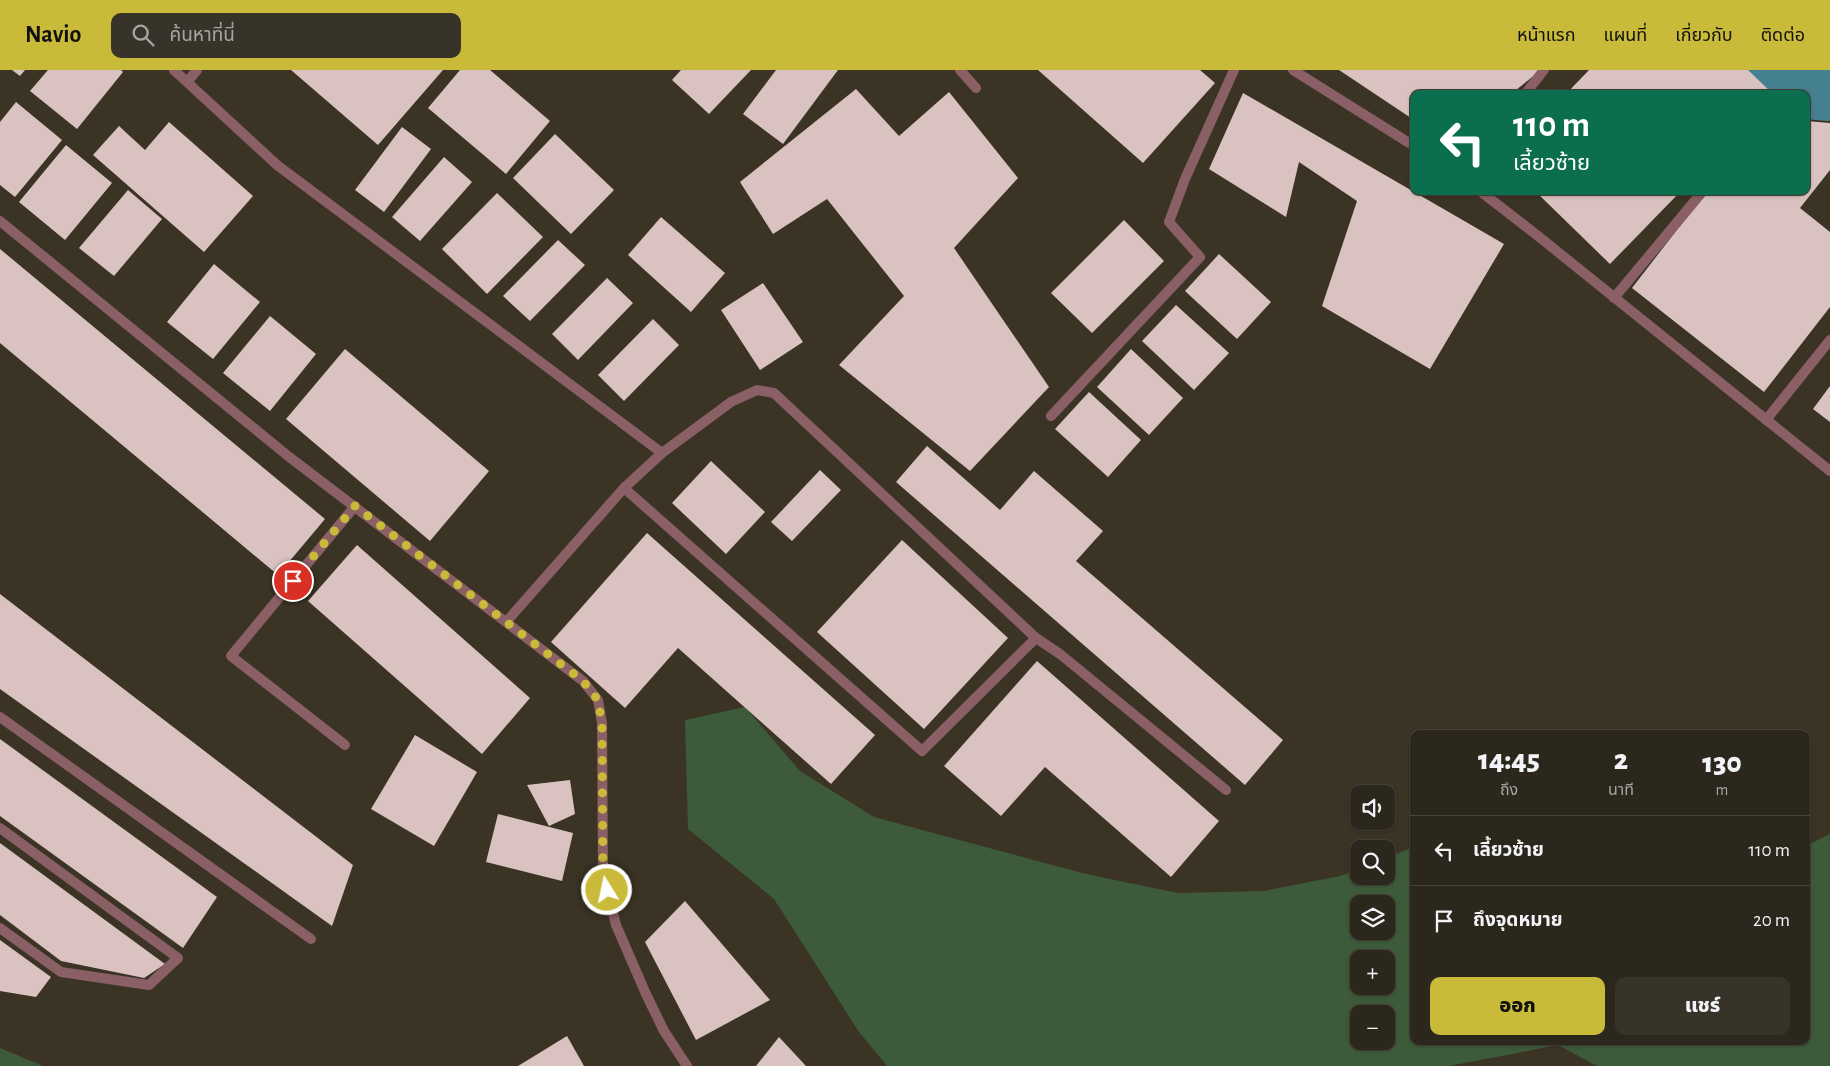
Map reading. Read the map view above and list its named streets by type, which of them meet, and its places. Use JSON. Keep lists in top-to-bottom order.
{
  "page": {
    "header": "Navio",
    "search": "ค้นหาที่นี่",
    "nav": [
      "หน้าแรก",
      "แผนที่",
      "เกี่ยวกับ",
      "ติดต่อ"
    ],
    "turn": ["110 m", "เลี้ยวซ้าย"],
    "eta": [
      "14:45",
      "ถึง",
      "2",
      "นาที",
      "130",
      "m"
    ],
    "map_buttons": ["+", "−"],
    "list": [
      {
        "name": "เลี้ยวซ้าย",
        "value": "110 m"
      },
      {
        "name": "ถึงจุดหมาย",
        "value": "20 m"
      }
    ],
    "buttons": ["ออก", "แชร์"]
  }
}
